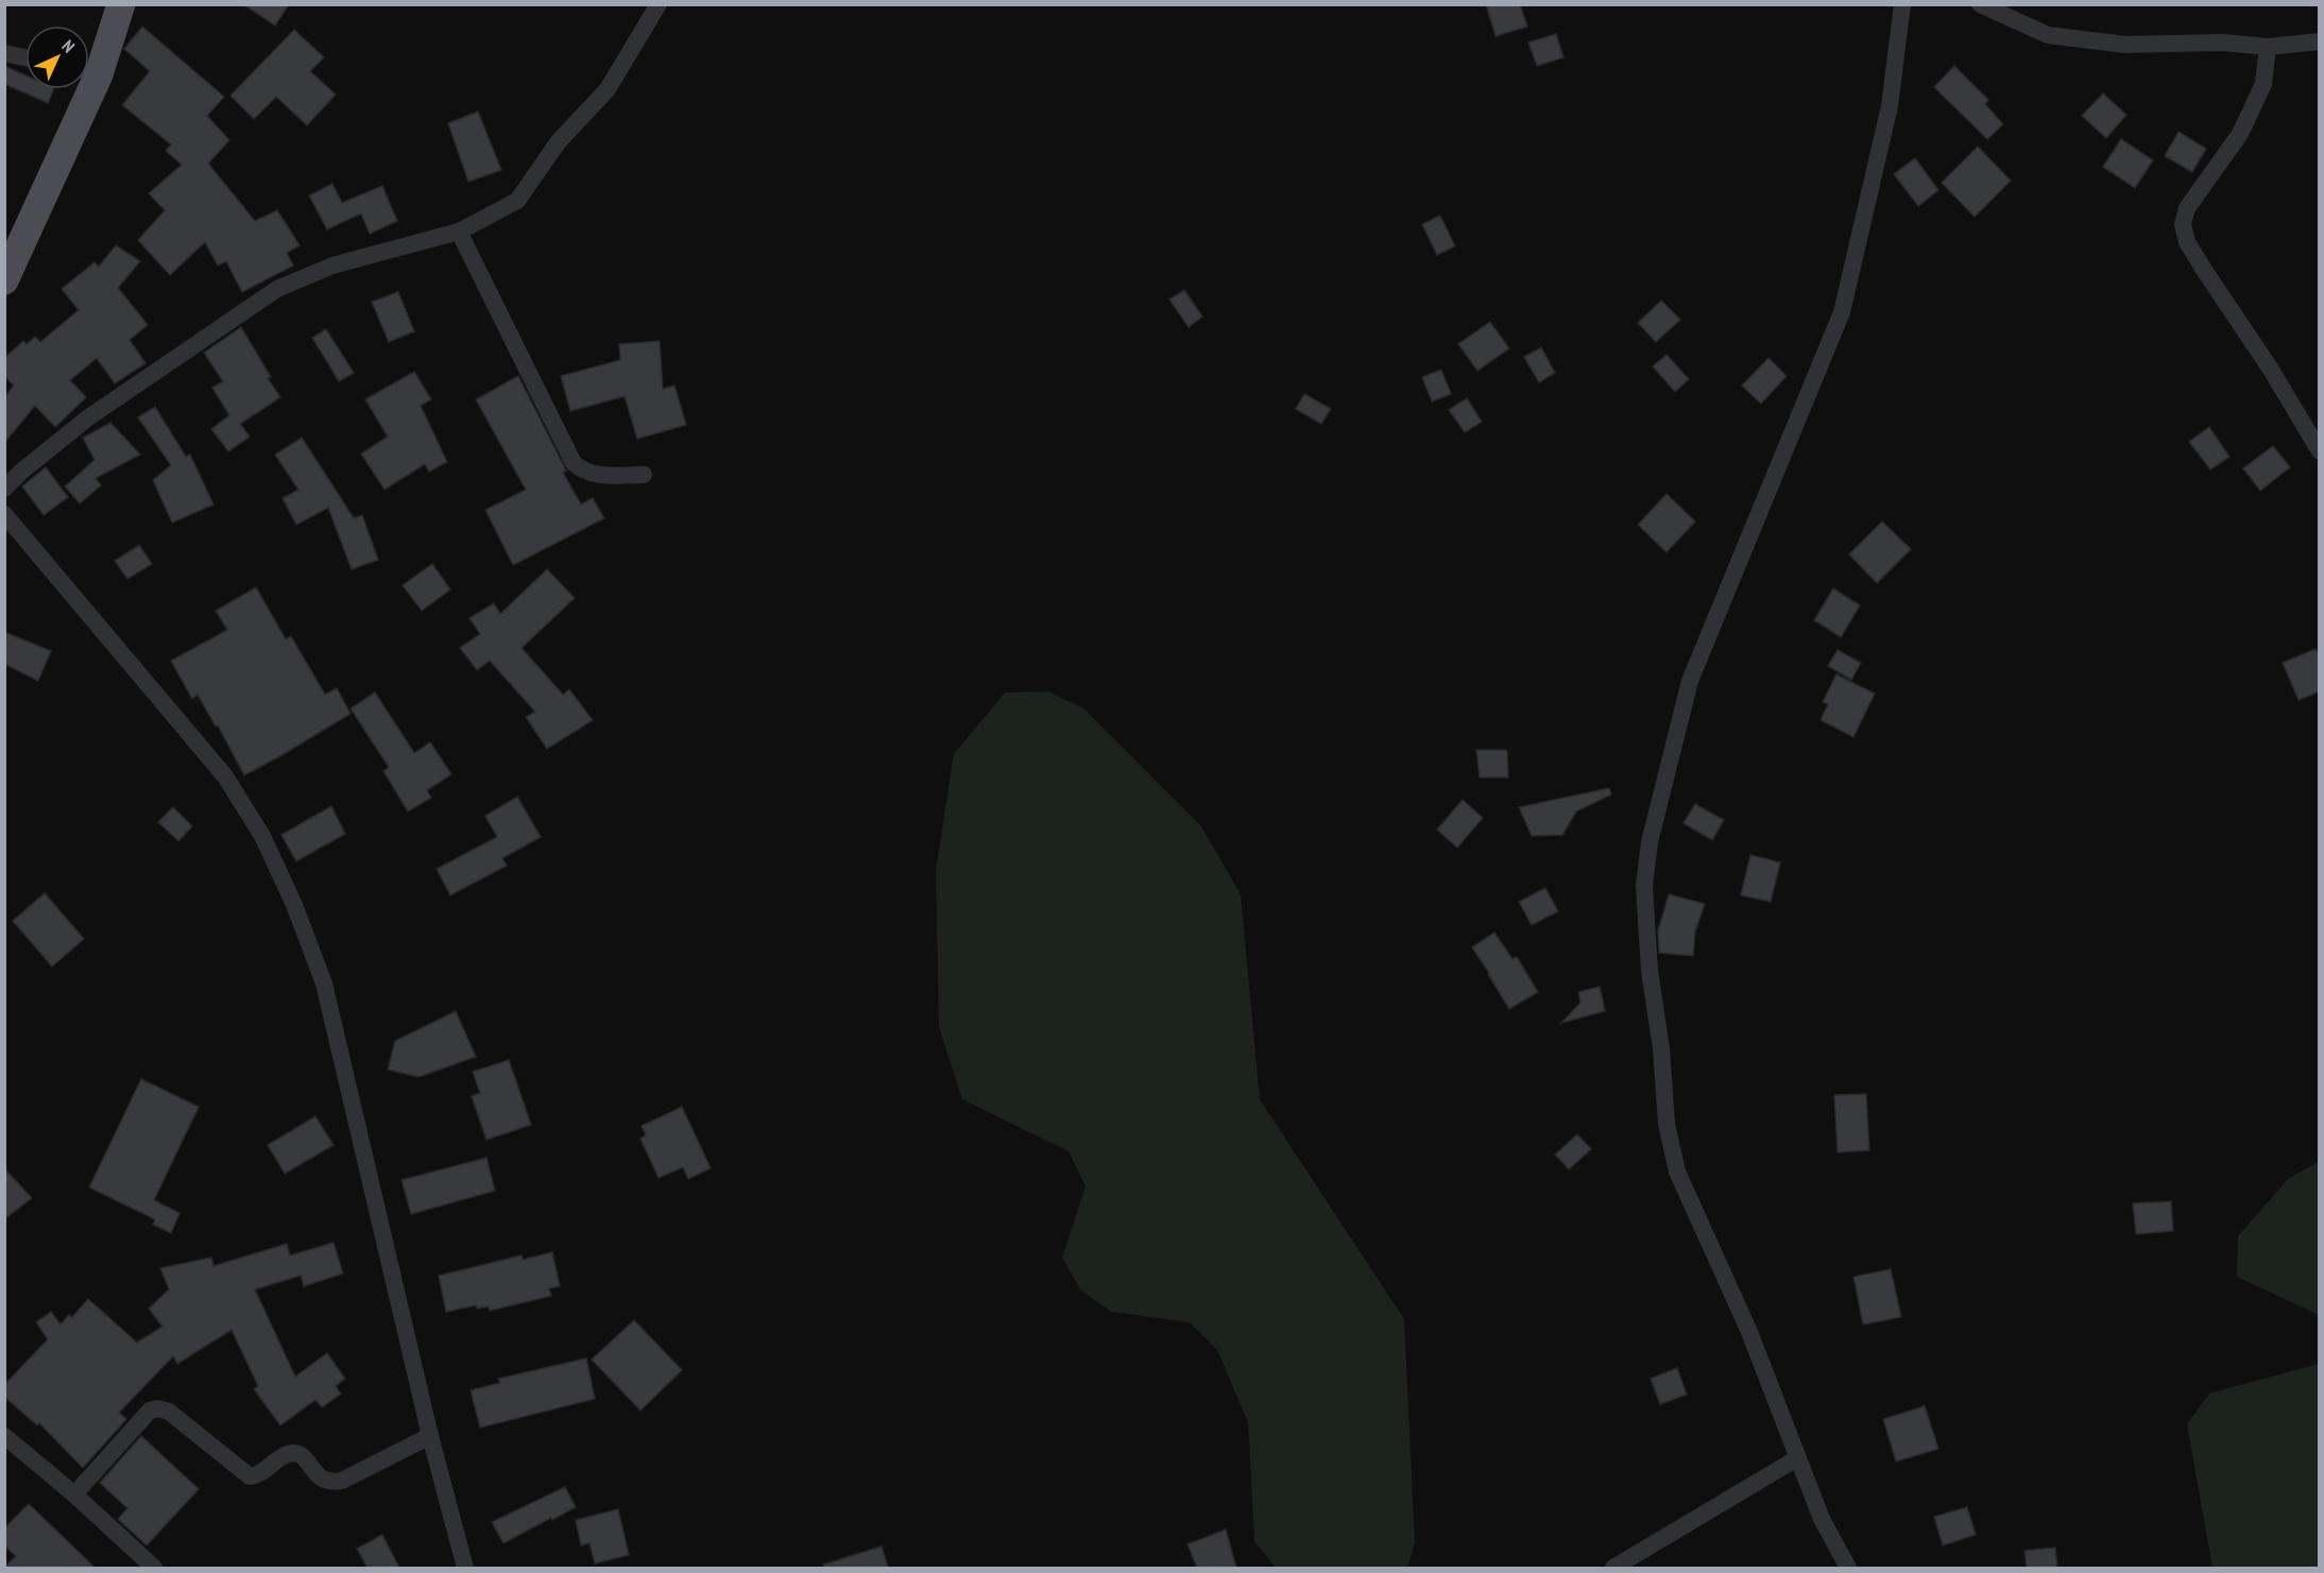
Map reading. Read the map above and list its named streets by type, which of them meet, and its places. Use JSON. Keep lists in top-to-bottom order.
{
  "north": "top right"
}
